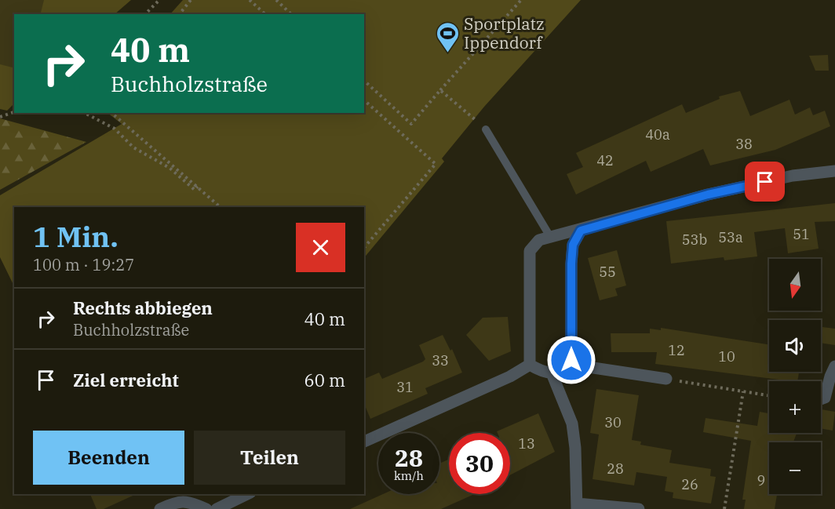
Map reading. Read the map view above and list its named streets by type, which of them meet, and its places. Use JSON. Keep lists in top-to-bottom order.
{
  "places": {
    "sports": ["Sportplatz Ippendorf"]
  },
  "house_numbers": [
    "40a",
    "38",
    "42",
    "51",
    "53a",
    "53b",
    "55",
    "12",
    "10",
    "33",
    "31",
    "30",
    "13",
    "28",
    "9",
    "26"
  ],
  "north": "bottom",
  "page": {
    "turn": ["40 m", "Buchholzstraße"],
    "heading": ["1 Min.", "100 m · 19:27"],
    "map_buttons": ["+", "−"],
    "list": [
      {
        "name": "Rechts abbiegen",
        "note": "Buchholzstraße",
        "value": "40 m"
      },
      {
        "name": "Ziel erreicht",
        "value": "60 m"
      }
    ],
    "buttons": ["Beenden", "Teilen"],
    "speed": "28 km/h",
    "limit": "30"
  }
}
